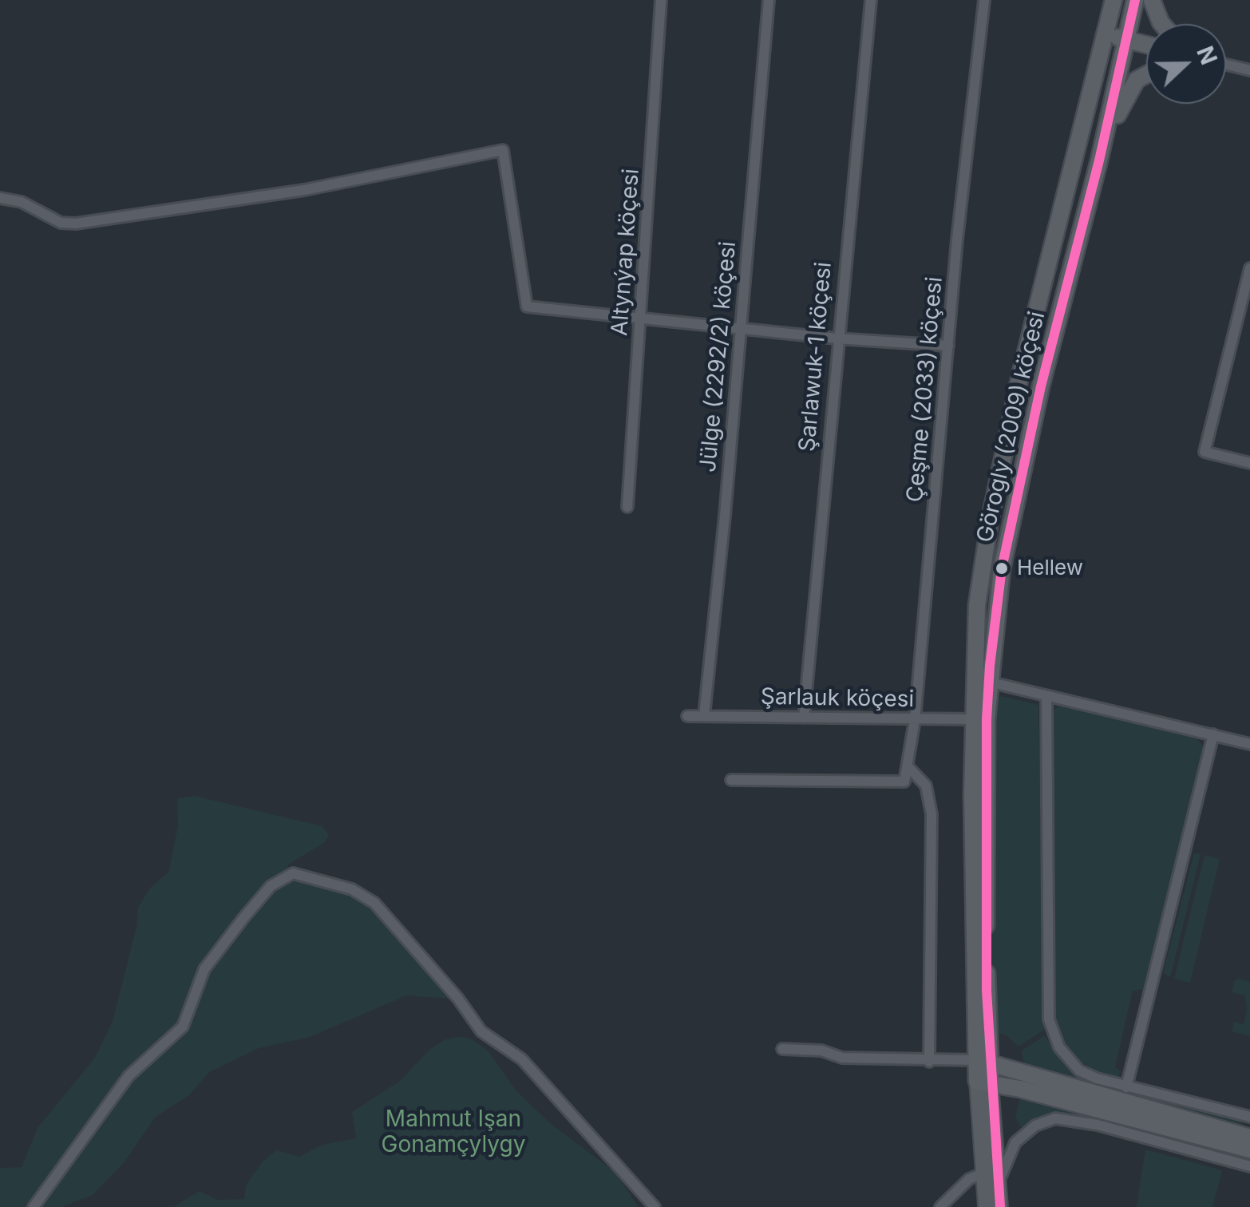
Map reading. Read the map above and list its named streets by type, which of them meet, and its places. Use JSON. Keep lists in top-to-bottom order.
{
  "streets": {
    "main road": ["Görogly (2009) köçesi"],
    "street": [
      "Altynýap köçesi",
      "Jülge (2292/2) köçesi",
      "Şarlawuk-1 köçesi",
      "Çeşme (2033) köçesi",
      "Şarlauk köçesi"
    ]
  },
  "crossings": [
    ["Jülge (2292/2) köçesi", "Şarlauk köçesi"],
    ["Şarlawuk-1 köçesi", "Şarlauk köçesi"],
    ["Çeşme (2033) köçesi", "Şarlauk köçesi"],
    ["Görogly (2009) köçesi", "Şarlauk köçesi"]
  ],
  "parks": ["Mahmut Işan Gonamçylygy"],
  "places": ["Hellew"],
  "north": "right"
}
